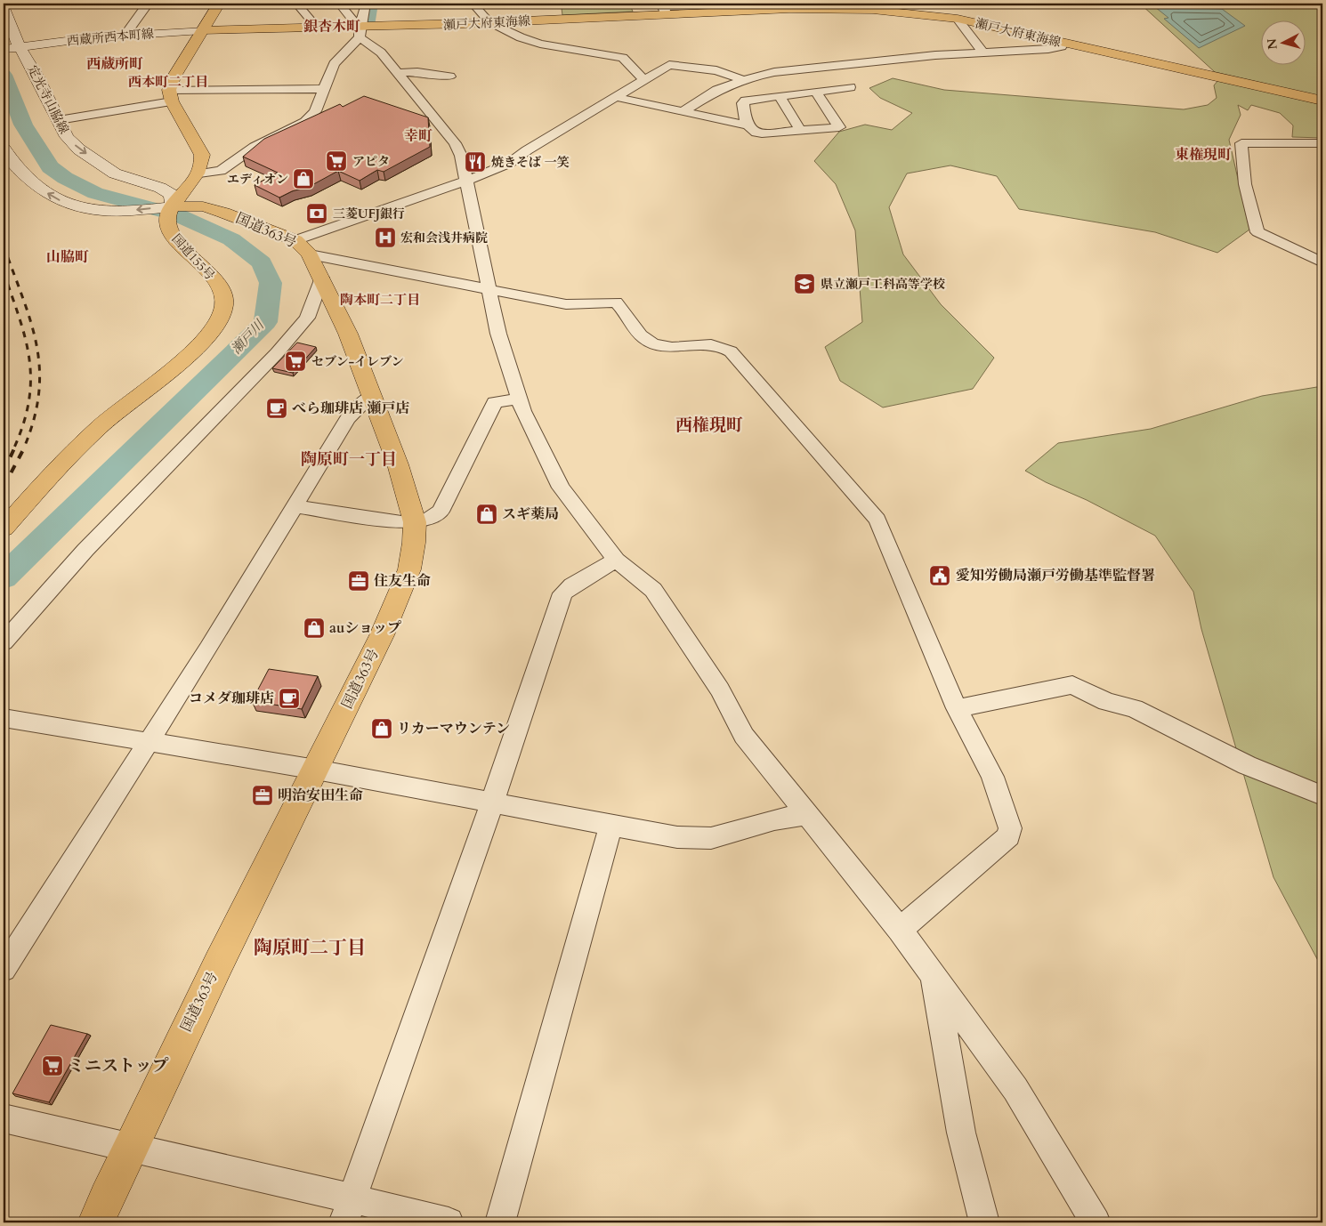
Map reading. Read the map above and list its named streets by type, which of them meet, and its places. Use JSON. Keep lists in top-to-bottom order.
{
  "streets": {
    "main road": [
      "瀬戸大府東海線",
      "西蔵所西本町線",
      "定光寺山脇線",
      "国道363号",
      "国道155号"
    ]
  },
  "crossings": [
    ["瀬戸大府東海線", "西蔵所西本町線"],
    ["西蔵所西本町線", "定光寺山脇線"],
    ["定光寺山脇線", "国道363号"],
    ["定光寺山脇線", "国道155号"],
    ["国道363号", "国道155号"]
  ],
  "one_way": ["定光寺山脇線"],
  "districts": [
    "銀杏木町",
    "西蔵所町",
    "西本町二丁目",
    "幸町",
    "東権現町",
    "山脇町",
    "陶本町二丁目",
    "西権現町",
    "陶原町一丁目",
    "陶原町二丁目"
  ],
  "water": ["瀬戸川"],
  "places": {
    "supermarket": ["アピタ", "セブン-イレブン", "ミニストップ"],
    "restaurant": ["焼きそば 一笑"],
    "shop": [
      "エディオン",
      "スギ薬局",
      "auショップ",
      "リカーマウンテン"
    ],
    "bank": ["三菱UFJ銀行"],
    "hospital": ["宏和会浅井病院"],
    "school or university": ["県立瀬戸工科高等学校"],
    "cafe": ["べら珈琲店 瀬戸店", "コメダ珈琲店"],
    "public building": ["愛知労働局瀬戸労働基準監督署"],
    "office": ["住友生命", "明治安田生命"]
  },
  "north": "left"
}
